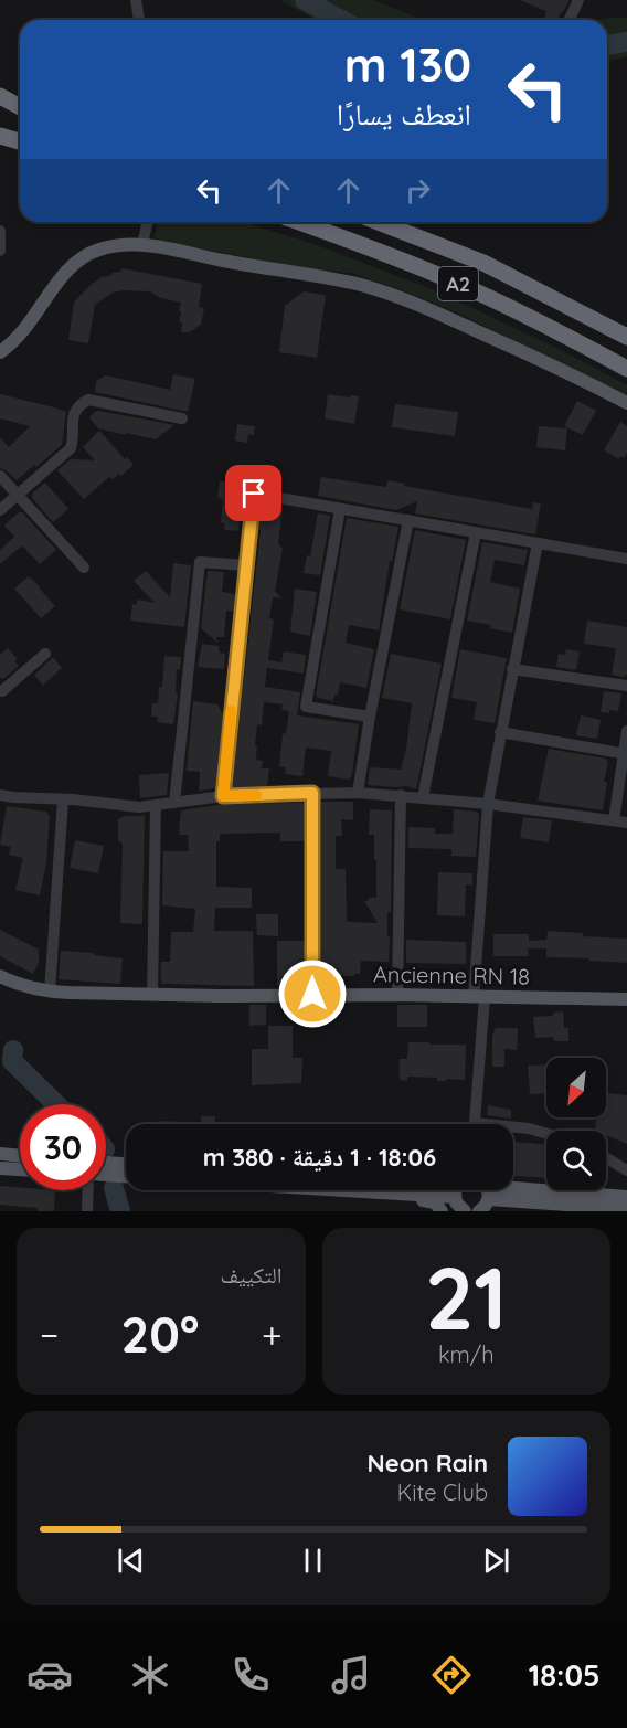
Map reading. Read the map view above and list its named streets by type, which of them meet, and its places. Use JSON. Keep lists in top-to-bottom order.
{
  "streets": {
    "highway": ["A2"],
    "main road": ["Ancienne RN 18"]
  },
  "north": "bottom left",
  "page": {
    "turn": ["130 m", "انعطف يسارًا"],
    "limit": "30",
    "trip": "18:06 · 1 دقيقة · 380 m",
    "tile": [
      ["21", "km/h"],
      "التكييف"
    ],
    "heat": ["−", "20°", "+"],
    "song": ["Neon Rain", "Kite Club"],
    "tabs": "18:05"
  }
}
